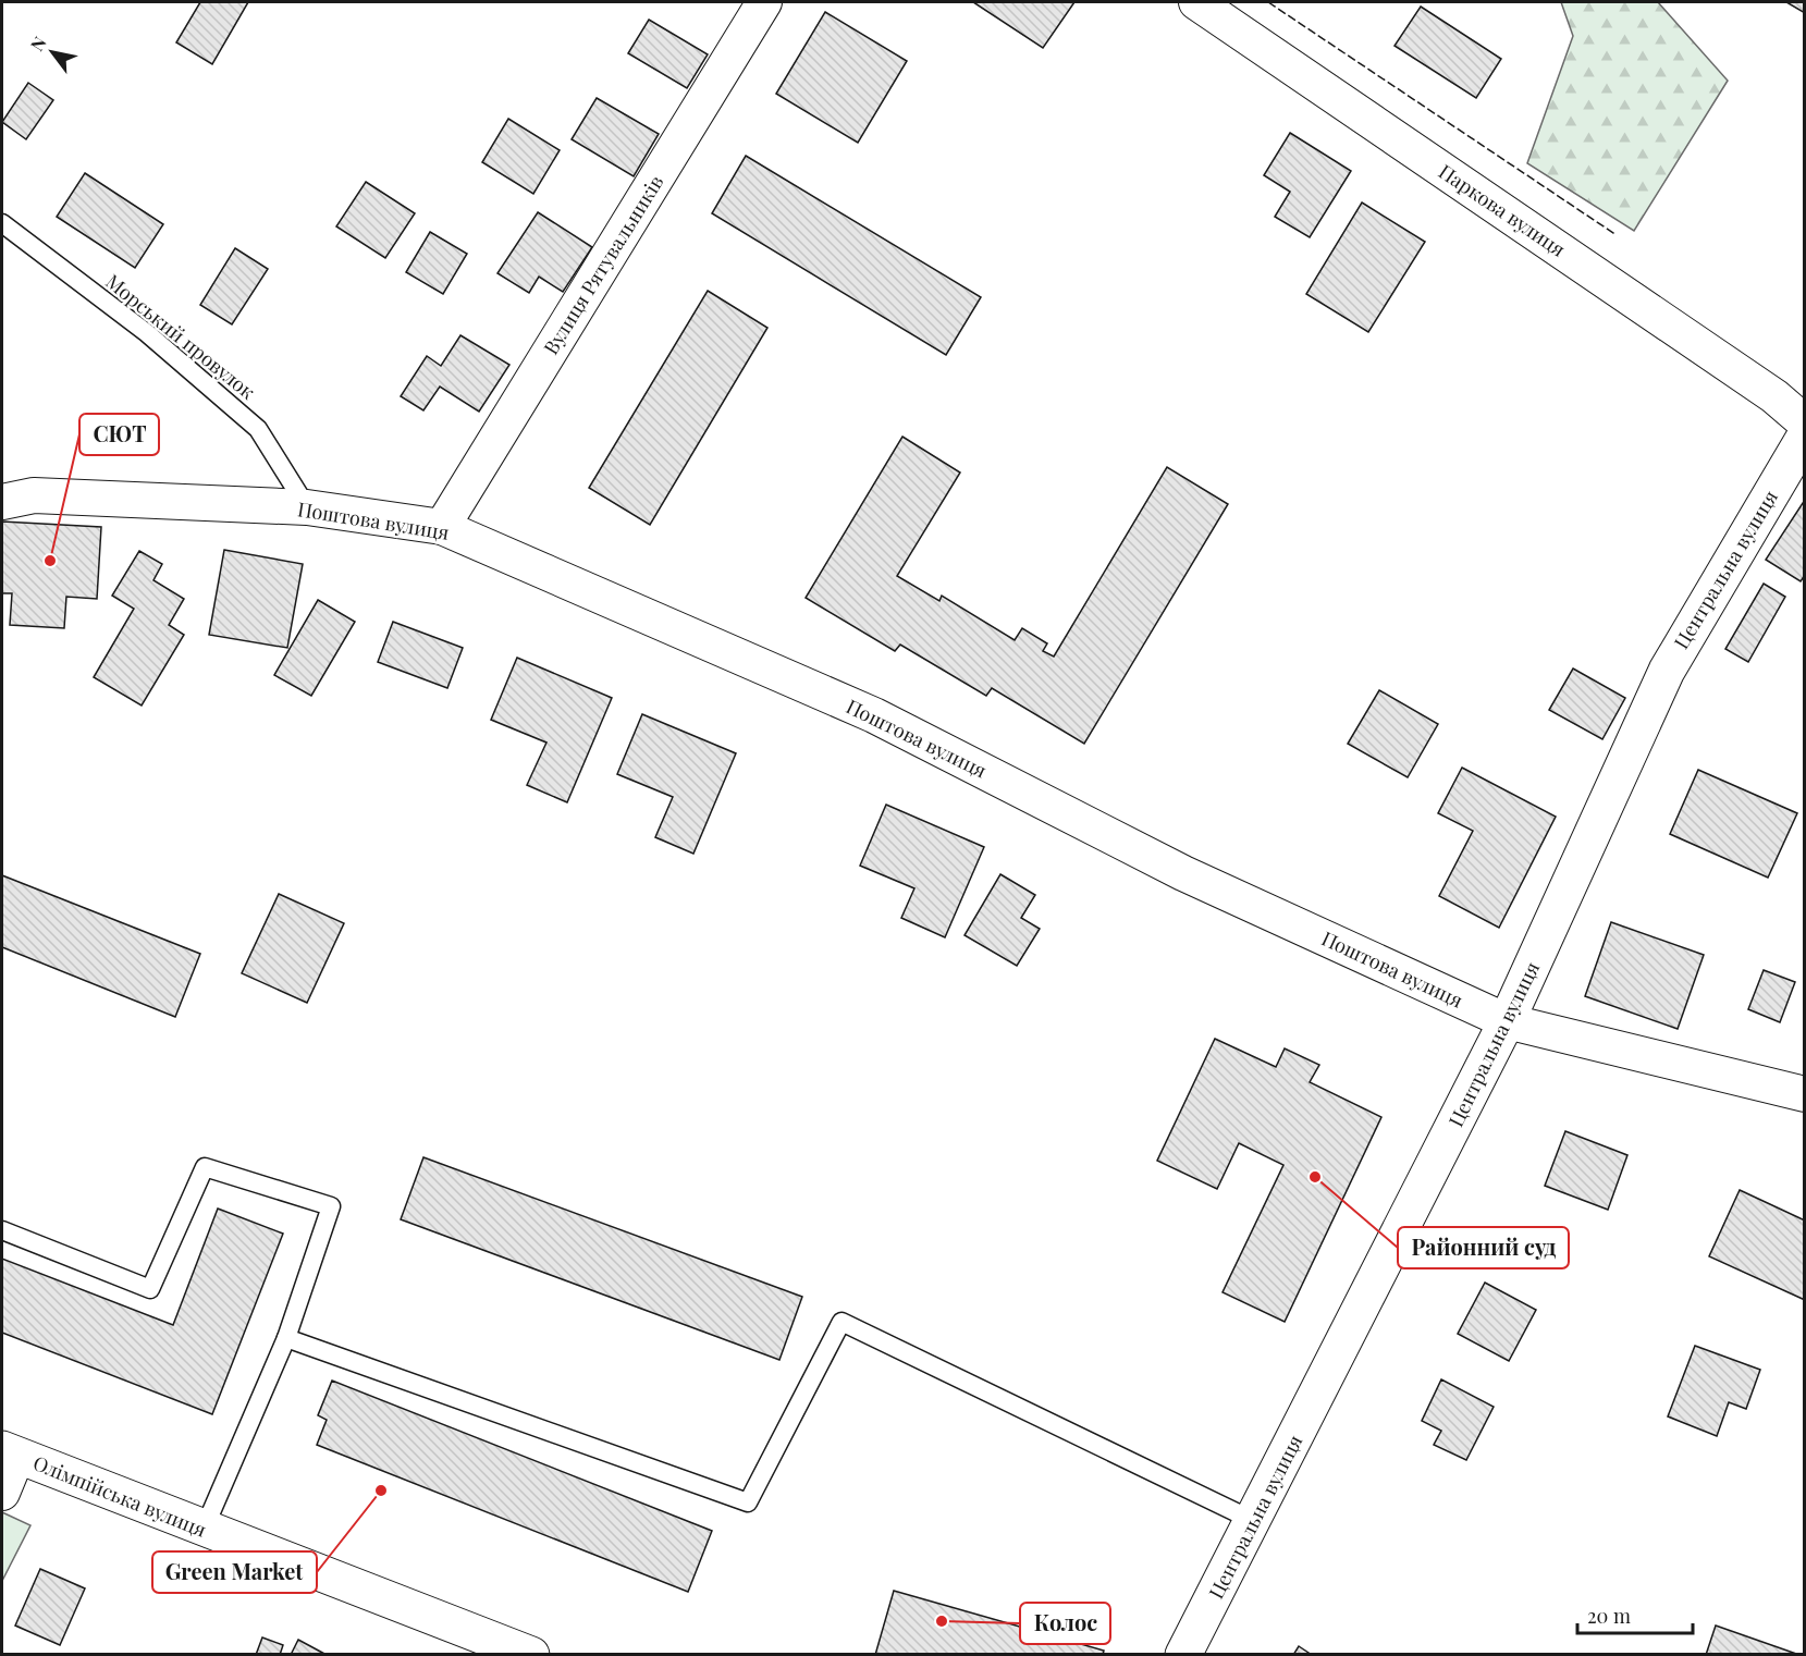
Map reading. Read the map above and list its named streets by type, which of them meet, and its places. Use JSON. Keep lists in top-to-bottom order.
{
  "streets": {
    "street": [
      "Паркова вулиця",
      "Вулиця Рятувальників",
      "Поштова вулиця",
      "Центральна вулиця",
      "Олімпійська вулиця"
    ],
    "lane": ["Морський провулок"]
  },
  "crossings": [
    ["Вулиця Рятувальників", "Поштова вулиця"],
    ["Морський провулок", "Поштова вулиця"],
    ["Поштова вулиця", "Центральна вулиця"]
  ],
  "places": [
    "СЮТ",
    "Районний суд",
    "Green Market",
    "Колос"
  ],
  "scale_bar": "20 m",
  "north": "top left"
}
